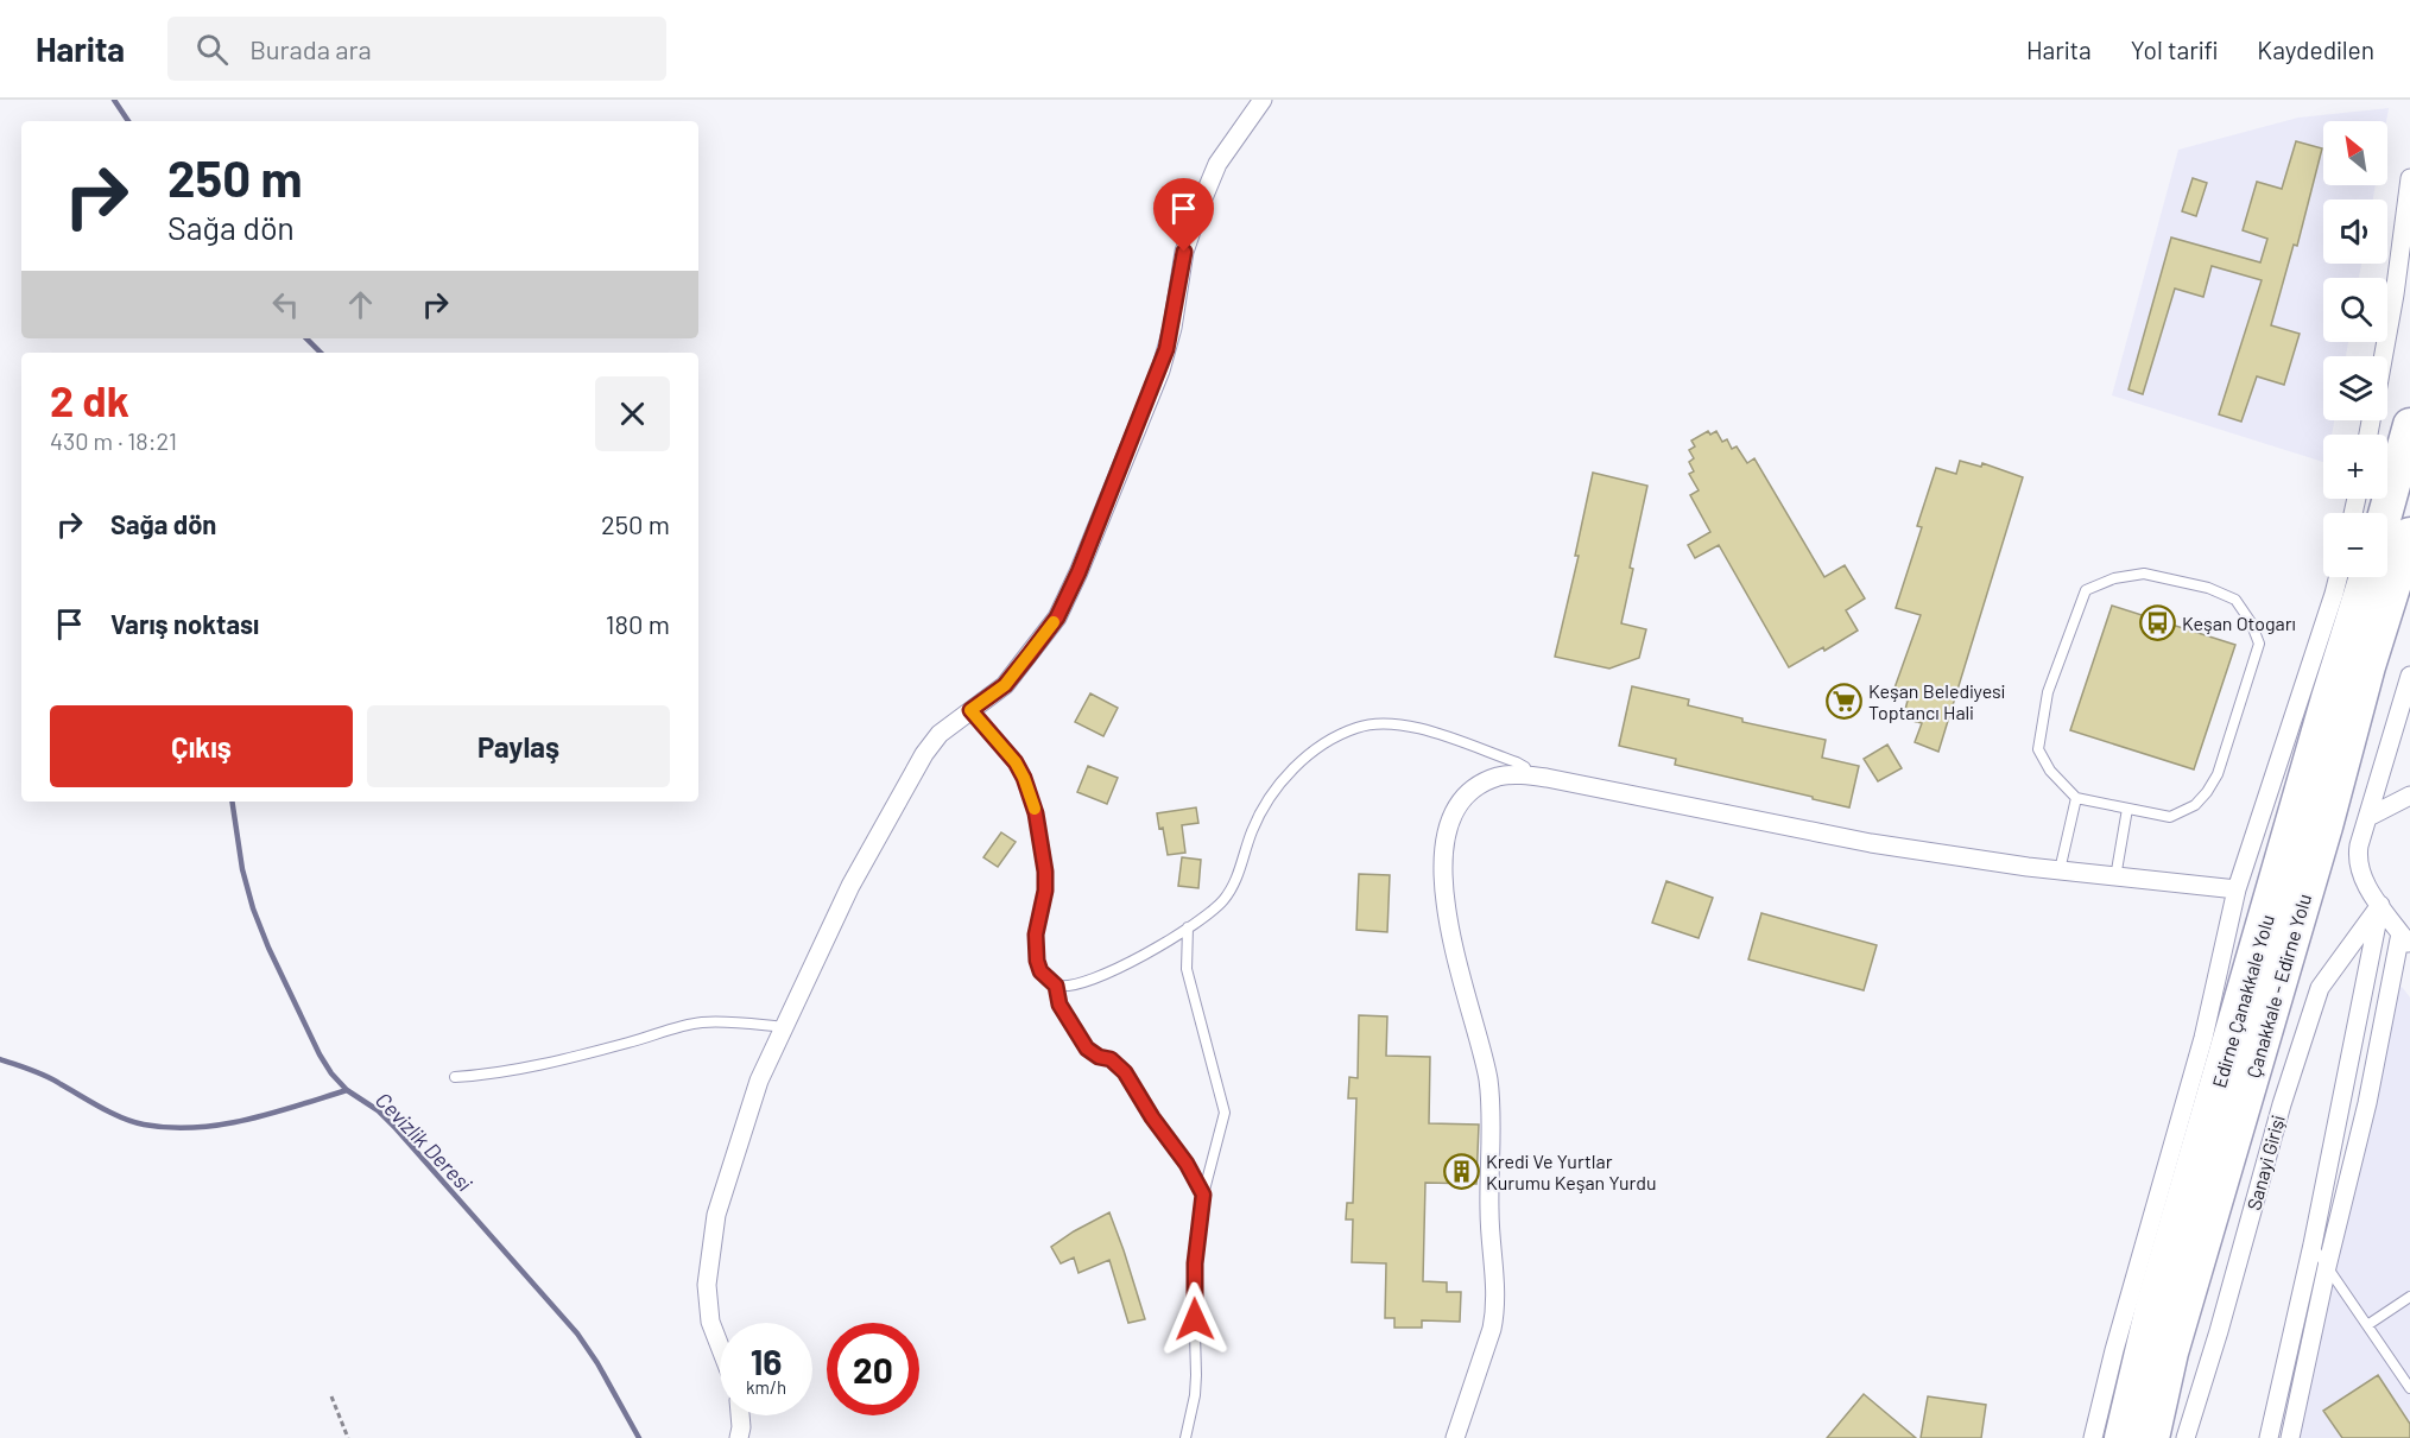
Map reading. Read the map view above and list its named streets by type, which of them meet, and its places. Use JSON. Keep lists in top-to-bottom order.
{
  "streets": {
    "highway": ["Çanakkale - Edirne Yolu", "Edirne Çanakkale Yolu"],
    "street": ["Sanayi Girişi"]
  },
  "water": ["Cevizlik Deresi"],
  "places": {
    "bus stop": ["Keşan Otogarı"],
    "supermarket": ["Keşan Belediyesi Toptancı Hali"],
    "building": ["Kredi Ve Yurtlar Kurumu Keşan Yurdu"]
  },
  "north": "top left",
  "page": {
    "header": "Harita",
    "search": "Burada ara",
    "nav": ["Harita", "Yol tarifi", "Kaydedilen"],
    "map_buttons": ["+", "−"],
    "turn": ["250 m", "Sağa dön"],
    "heading": ["2 dk", "430 m · 18:21"],
    "list": [
      {
        "name": "Sağa dön",
        "value": "250 m"
      },
      {
        "name": "Varış noktası",
        "value": "180 m"
      }
    ],
    "buttons": ["Çıkış", "Paylaş"],
    "speed": "16 km/h",
    "limit": "20"
  }
}
